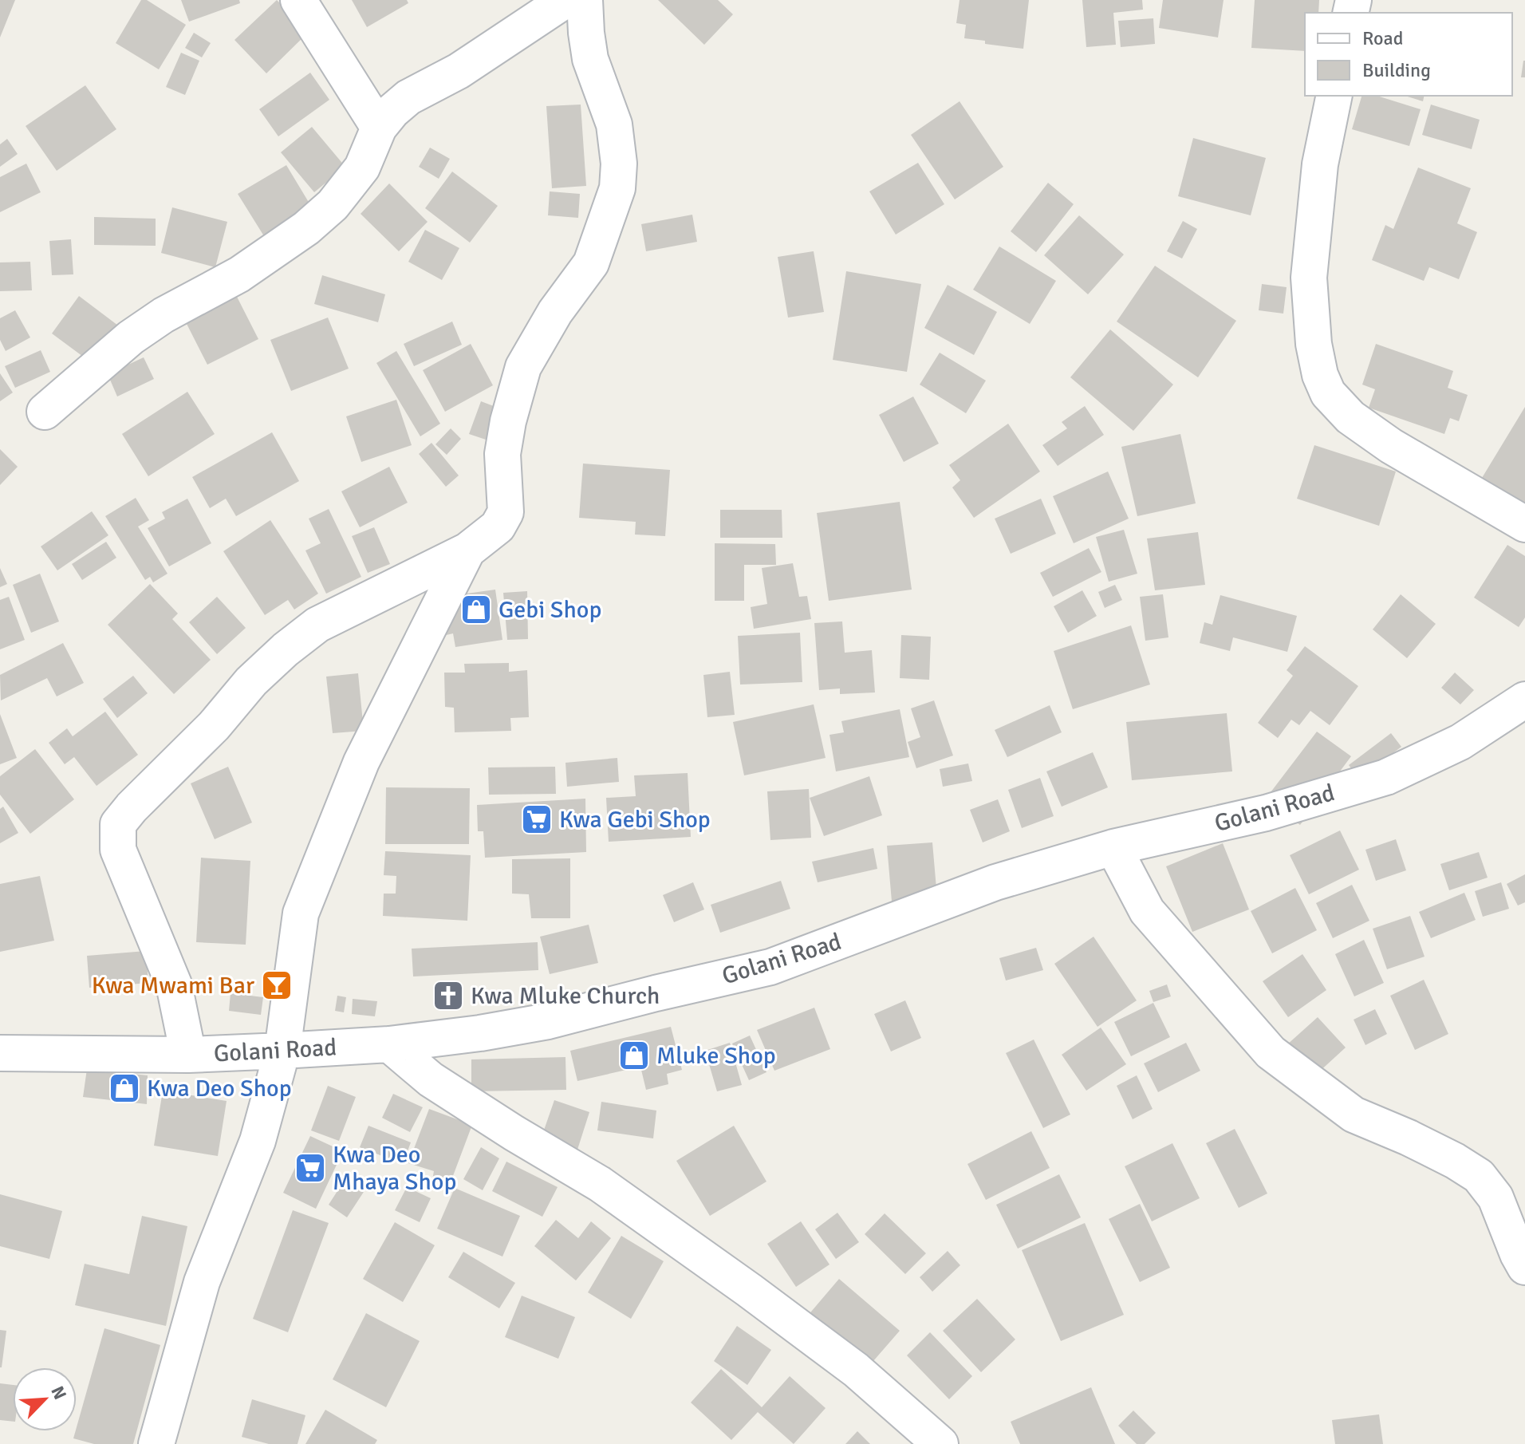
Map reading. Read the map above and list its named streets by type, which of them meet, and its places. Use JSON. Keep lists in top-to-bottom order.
{
  "streets": {
    "street": ["Golani Road"]
  },
  "places": {
    "shop": ["Gebi Shop", "Mluke Shop", "Kwa Deo Shop"],
    "supermarket": ["Kwa Gebi Shop", "Kwa Deo Mhaya Shop"],
    "bar": ["Kwa Mwami Bar"],
    "church": ["Kwa Mluke Church"]
  },
  "legend": ["Road", "Building"],
  "north": "top right"
}
